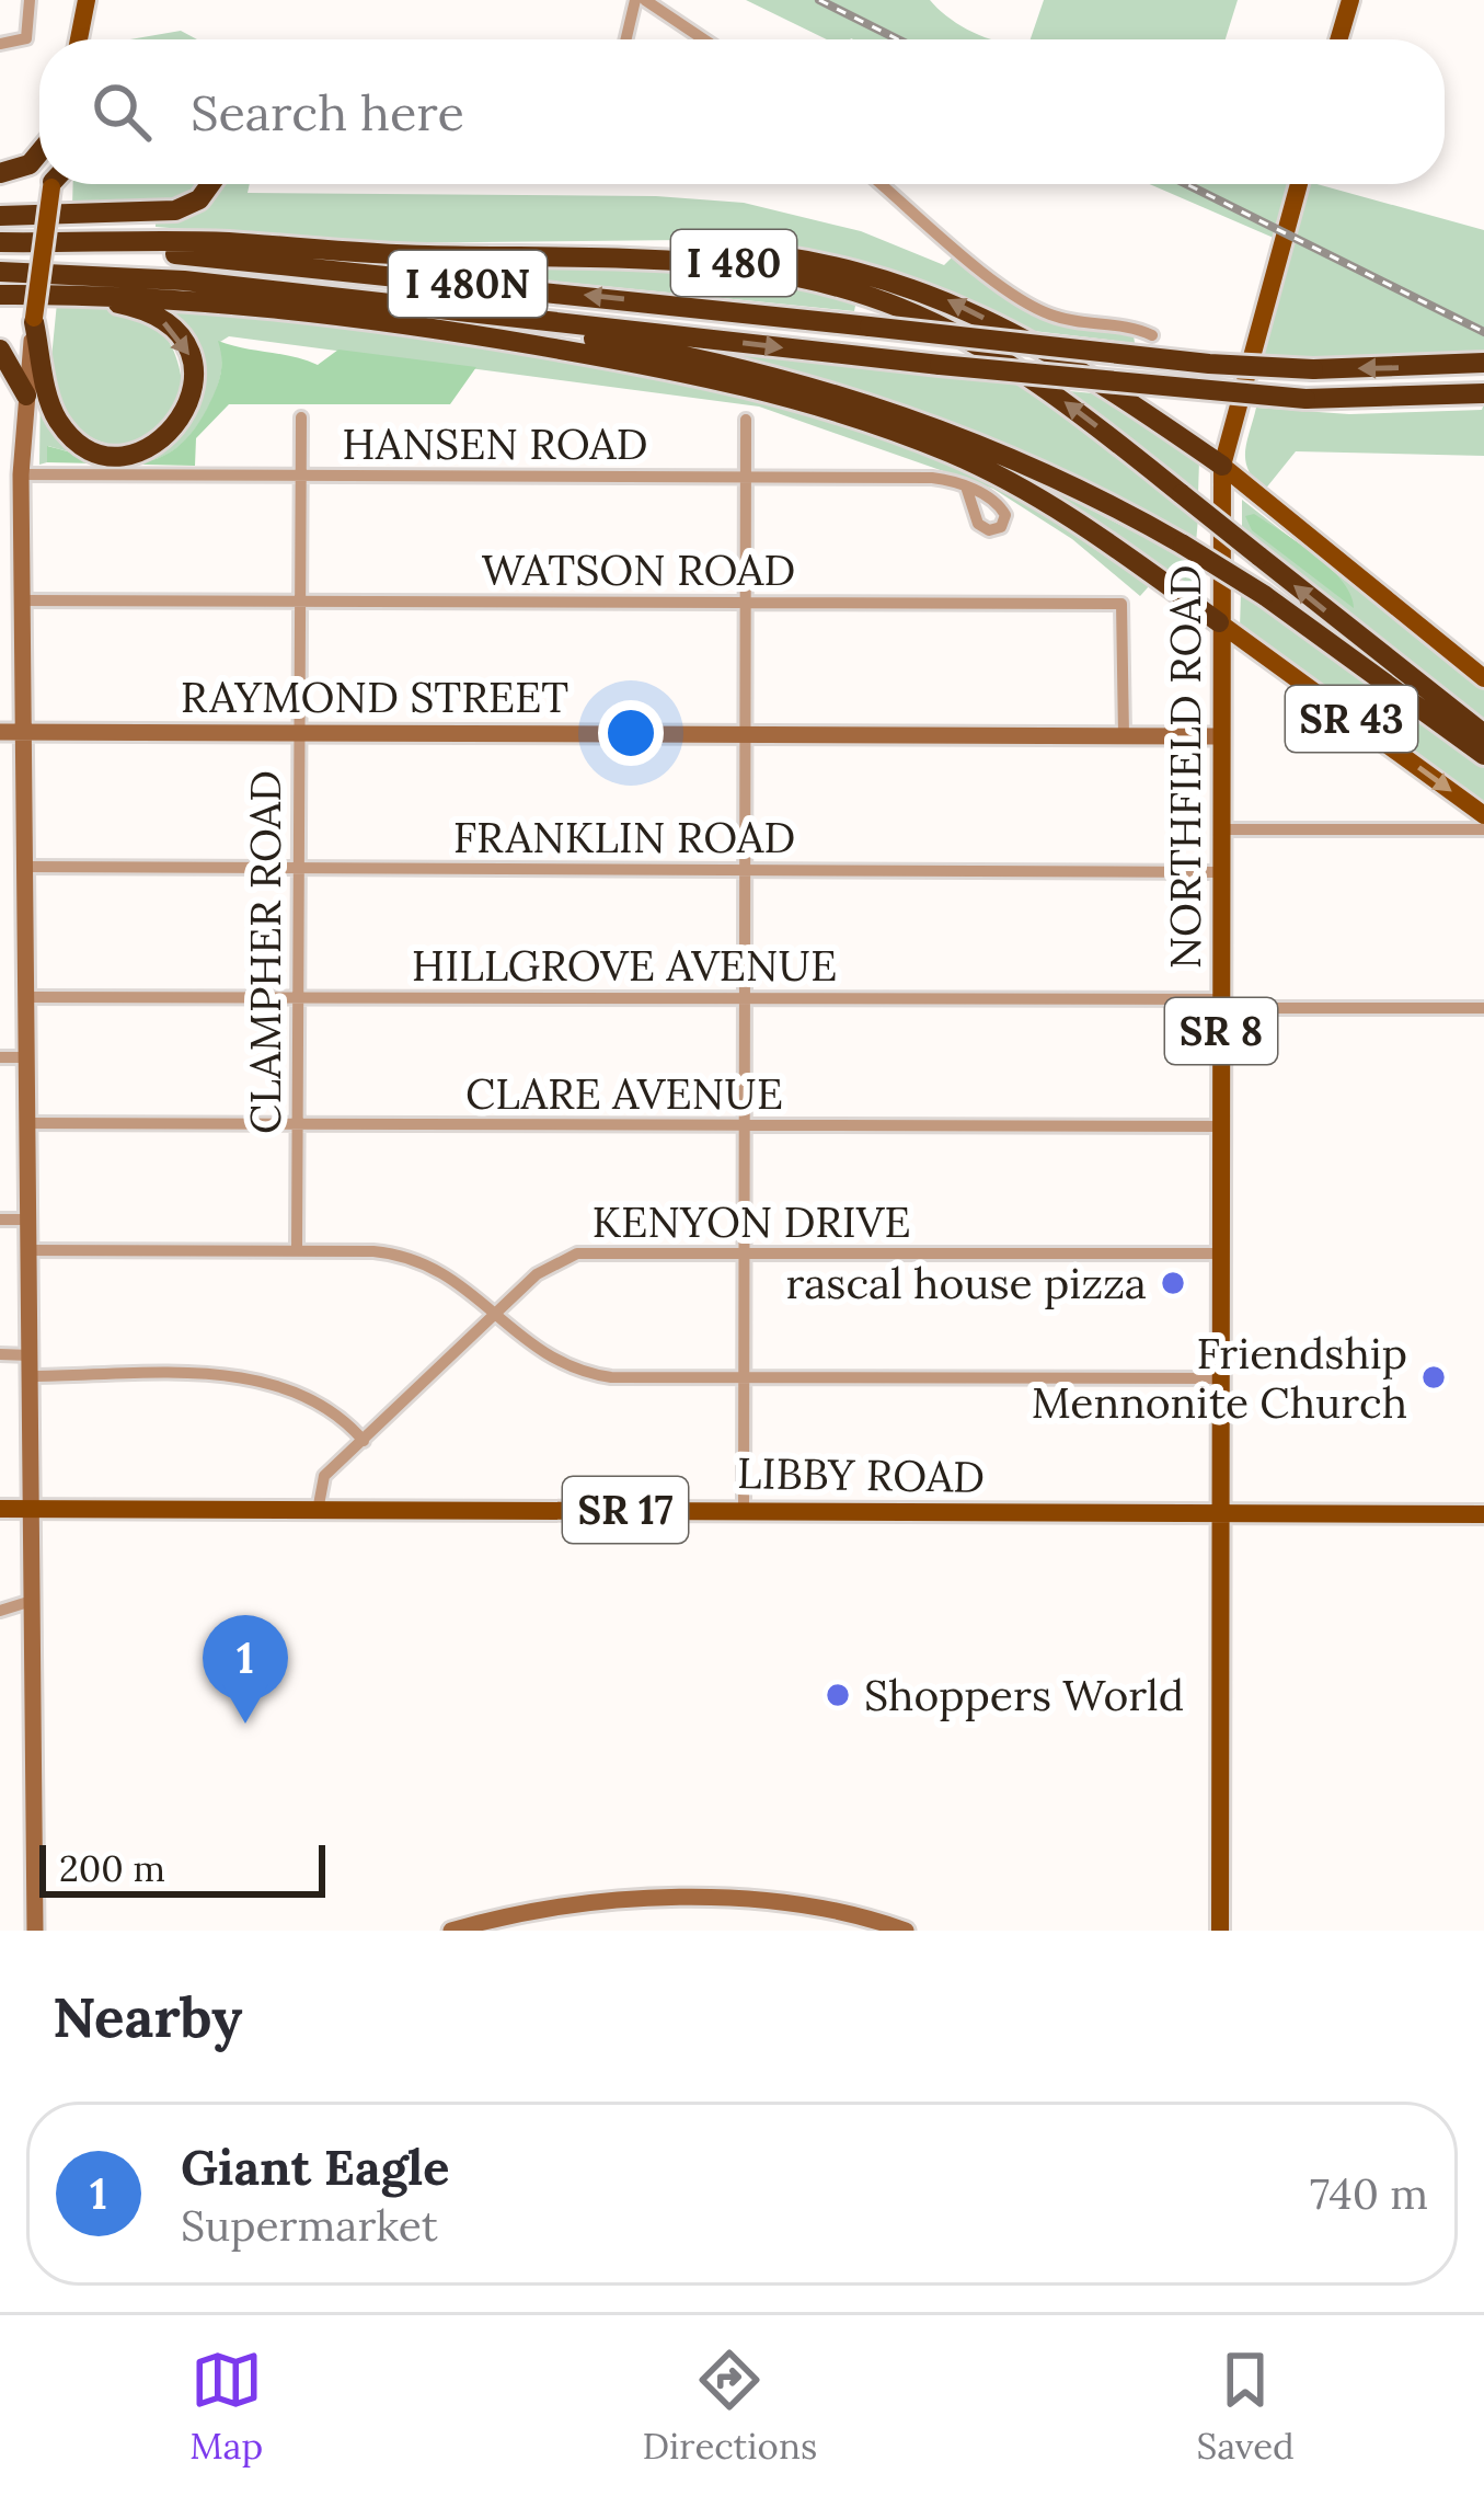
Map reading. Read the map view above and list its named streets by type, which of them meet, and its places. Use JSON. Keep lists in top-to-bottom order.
{
  "streets": {
    "highway": ["I 480", "I 480N"],
    "main road": [
      "SR 43",
      "NORTHFIELD ROAD",
      "SR 8",
      "LIBBY ROAD",
      "SR 17"
    ],
    "street": [
      "HANSEN ROAD",
      "WATSON ROAD",
      "RAYMOND STREET",
      "FRANKLIN ROAD",
      "CLAMPHER ROAD",
      "HILLGROVE AVENUE",
      "CLARE AVENUE",
      "KENYON DRIVE"
    ]
  },
  "crossings": [
    ["I 480", "I 480N"],
    ["HANSEN ROAD", "CLAMPHER ROAD"],
    ["WATSON ROAD", "RAYMOND STREET"],
    ["WATSON ROAD", "CLAMPHER ROAD"],
    ["RAYMOND STREET", "NORTHFIELD ROAD"],
    ["RAYMOND STREET", "CLAMPHER ROAD"],
    ["SR 43", "NORTHFIELD ROAD"],
    ["NORTHFIELD ROAD", "FRANKLIN ROAD"],
    ["NORTHFIELD ROAD", "HILLGROVE AVENUE"],
    ["NORTHFIELD ROAD", "CLARE AVENUE"],
    ["NORTHFIELD ROAD", "KENYON DRIVE"],
    ["NORTHFIELD ROAD", "LIBBY ROAD"],
    ["FRANKLIN ROAD", "CLAMPHER ROAD"],
    ["CLAMPHER ROAD", "HILLGROVE AVENUE"],
    ["CLAMPHER ROAD", "CLARE AVENUE"],
    ["KENYON DRIVE", "LIBBY ROAD"]
  ],
  "places": ["rascal house pizza", "Friendship Mennonite Church", "Shoppers World"],
  "scale_bar": "200 m",
  "page": {
    "search": "Search here",
    "pins": "1",
    "scale": "200 m",
    "heading": "Nearby",
    "list": [
      {
        "mark": "1",
        "name": "Giant Eagle",
        "note": "Supermarket",
        "value": "740 m"
      }
    ],
    "nav": ["Map", "Directions", "Saved"]
  }
}
